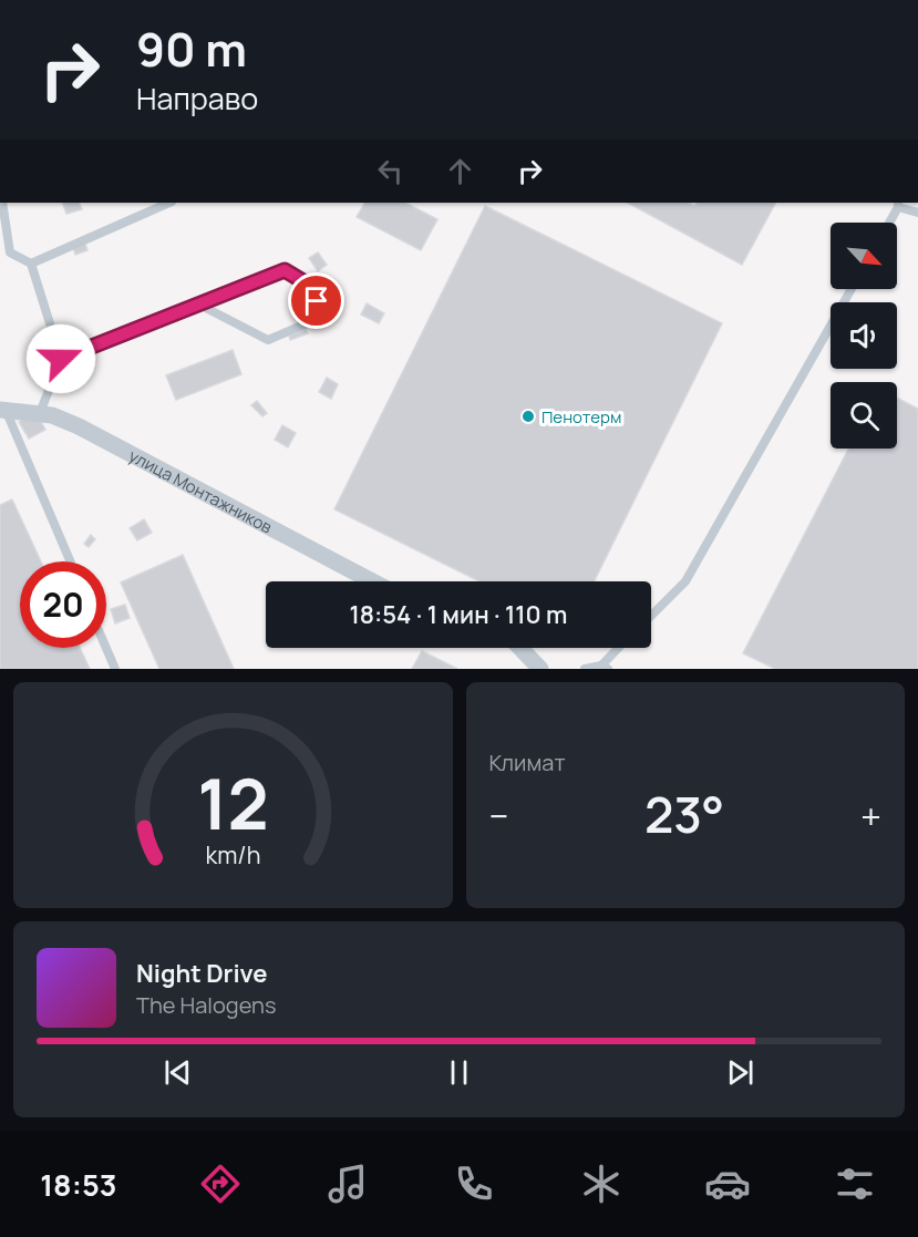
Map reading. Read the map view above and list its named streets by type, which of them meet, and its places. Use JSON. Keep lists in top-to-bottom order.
{
  "streets": {
    "street": ["улица Монтажников"]
  },
  "places": ["Пенотерм"],
  "north": "bottom right",
  "page": {
    "turn": ["90 m", "Направо"],
    "limit": "20",
    "trip": "18:54 · 1 мин · 110 m",
    "tile": "Климат",
    "heat": ["−", "23°", "+"],
    "song": ["Night Drive", "The Halogens"],
    "tabs": "18:53",
    "gauge": ["12", "km/h"]
  }
}
